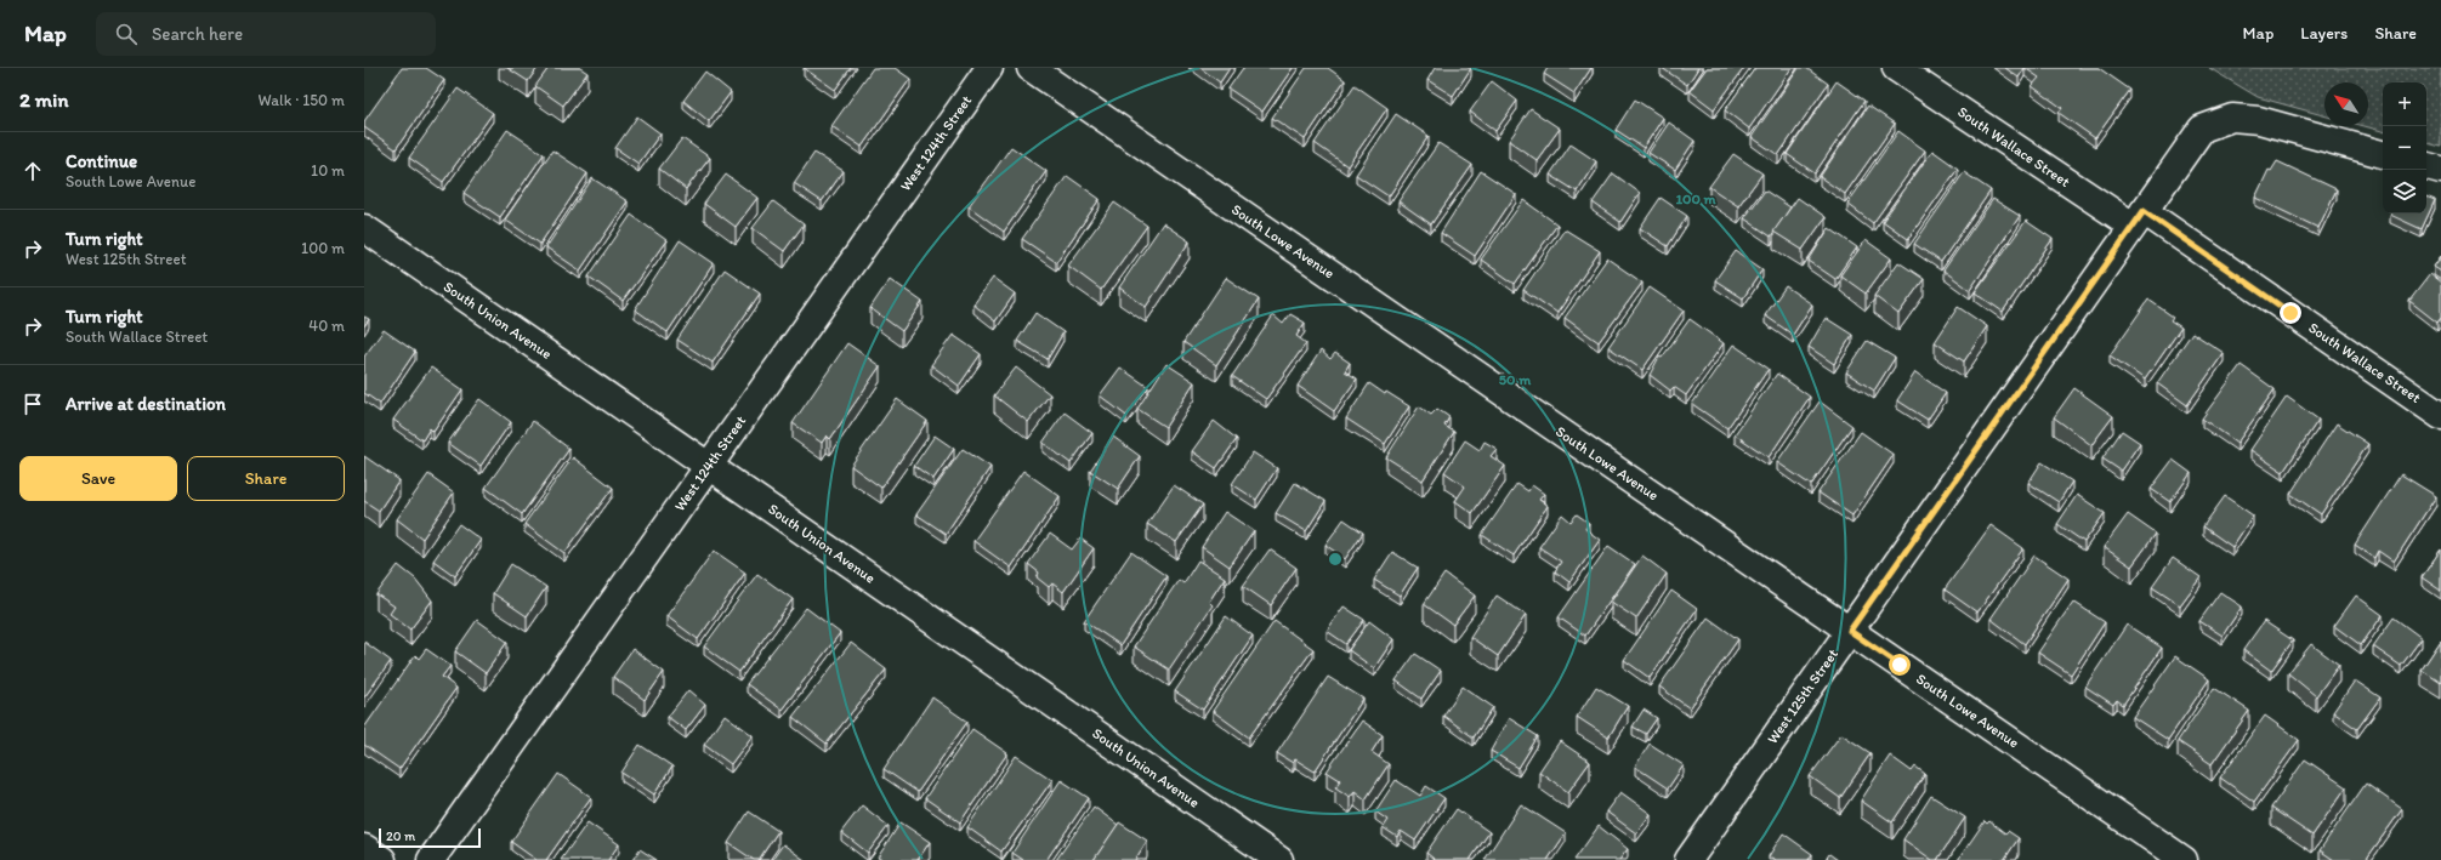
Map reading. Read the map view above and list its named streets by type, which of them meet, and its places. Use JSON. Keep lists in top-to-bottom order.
{
  "streets": {
    "street": [
      "West 124th Street",
      "South Wallace Street",
      "South Lowe Avenue",
      "South Union Avenue",
      "West 125th Street"
    ]
  },
  "crossings": [
    ["West 124th Street", "South Union Avenue"],
    ["South Wallace Street", "West 125th Street"],
    ["South Lowe Avenue", "West 125th Street"]
  ],
  "scale_bar": "20 m",
  "north": "top left",
  "page": {
    "header": "Map",
    "search": "Search here",
    "nav": ["Map", "Layers", "Share"],
    "heading": ["2 min", "Walk · 150 m"],
    "map_buttons": ["+", "−"],
    "list": [
      ["Continue", "South Lowe Avenue", "10 m"],
      ["Turn right", "West 125th Street", "100 m"],
      ["Turn right", "South Wallace Street", "40 m"],
      "Arrive at destination"
    ],
    "buttons": ["Save", "Share"],
    "scale": "20 m"
  },
  "rings": ["100 m", "50 m"]
}
